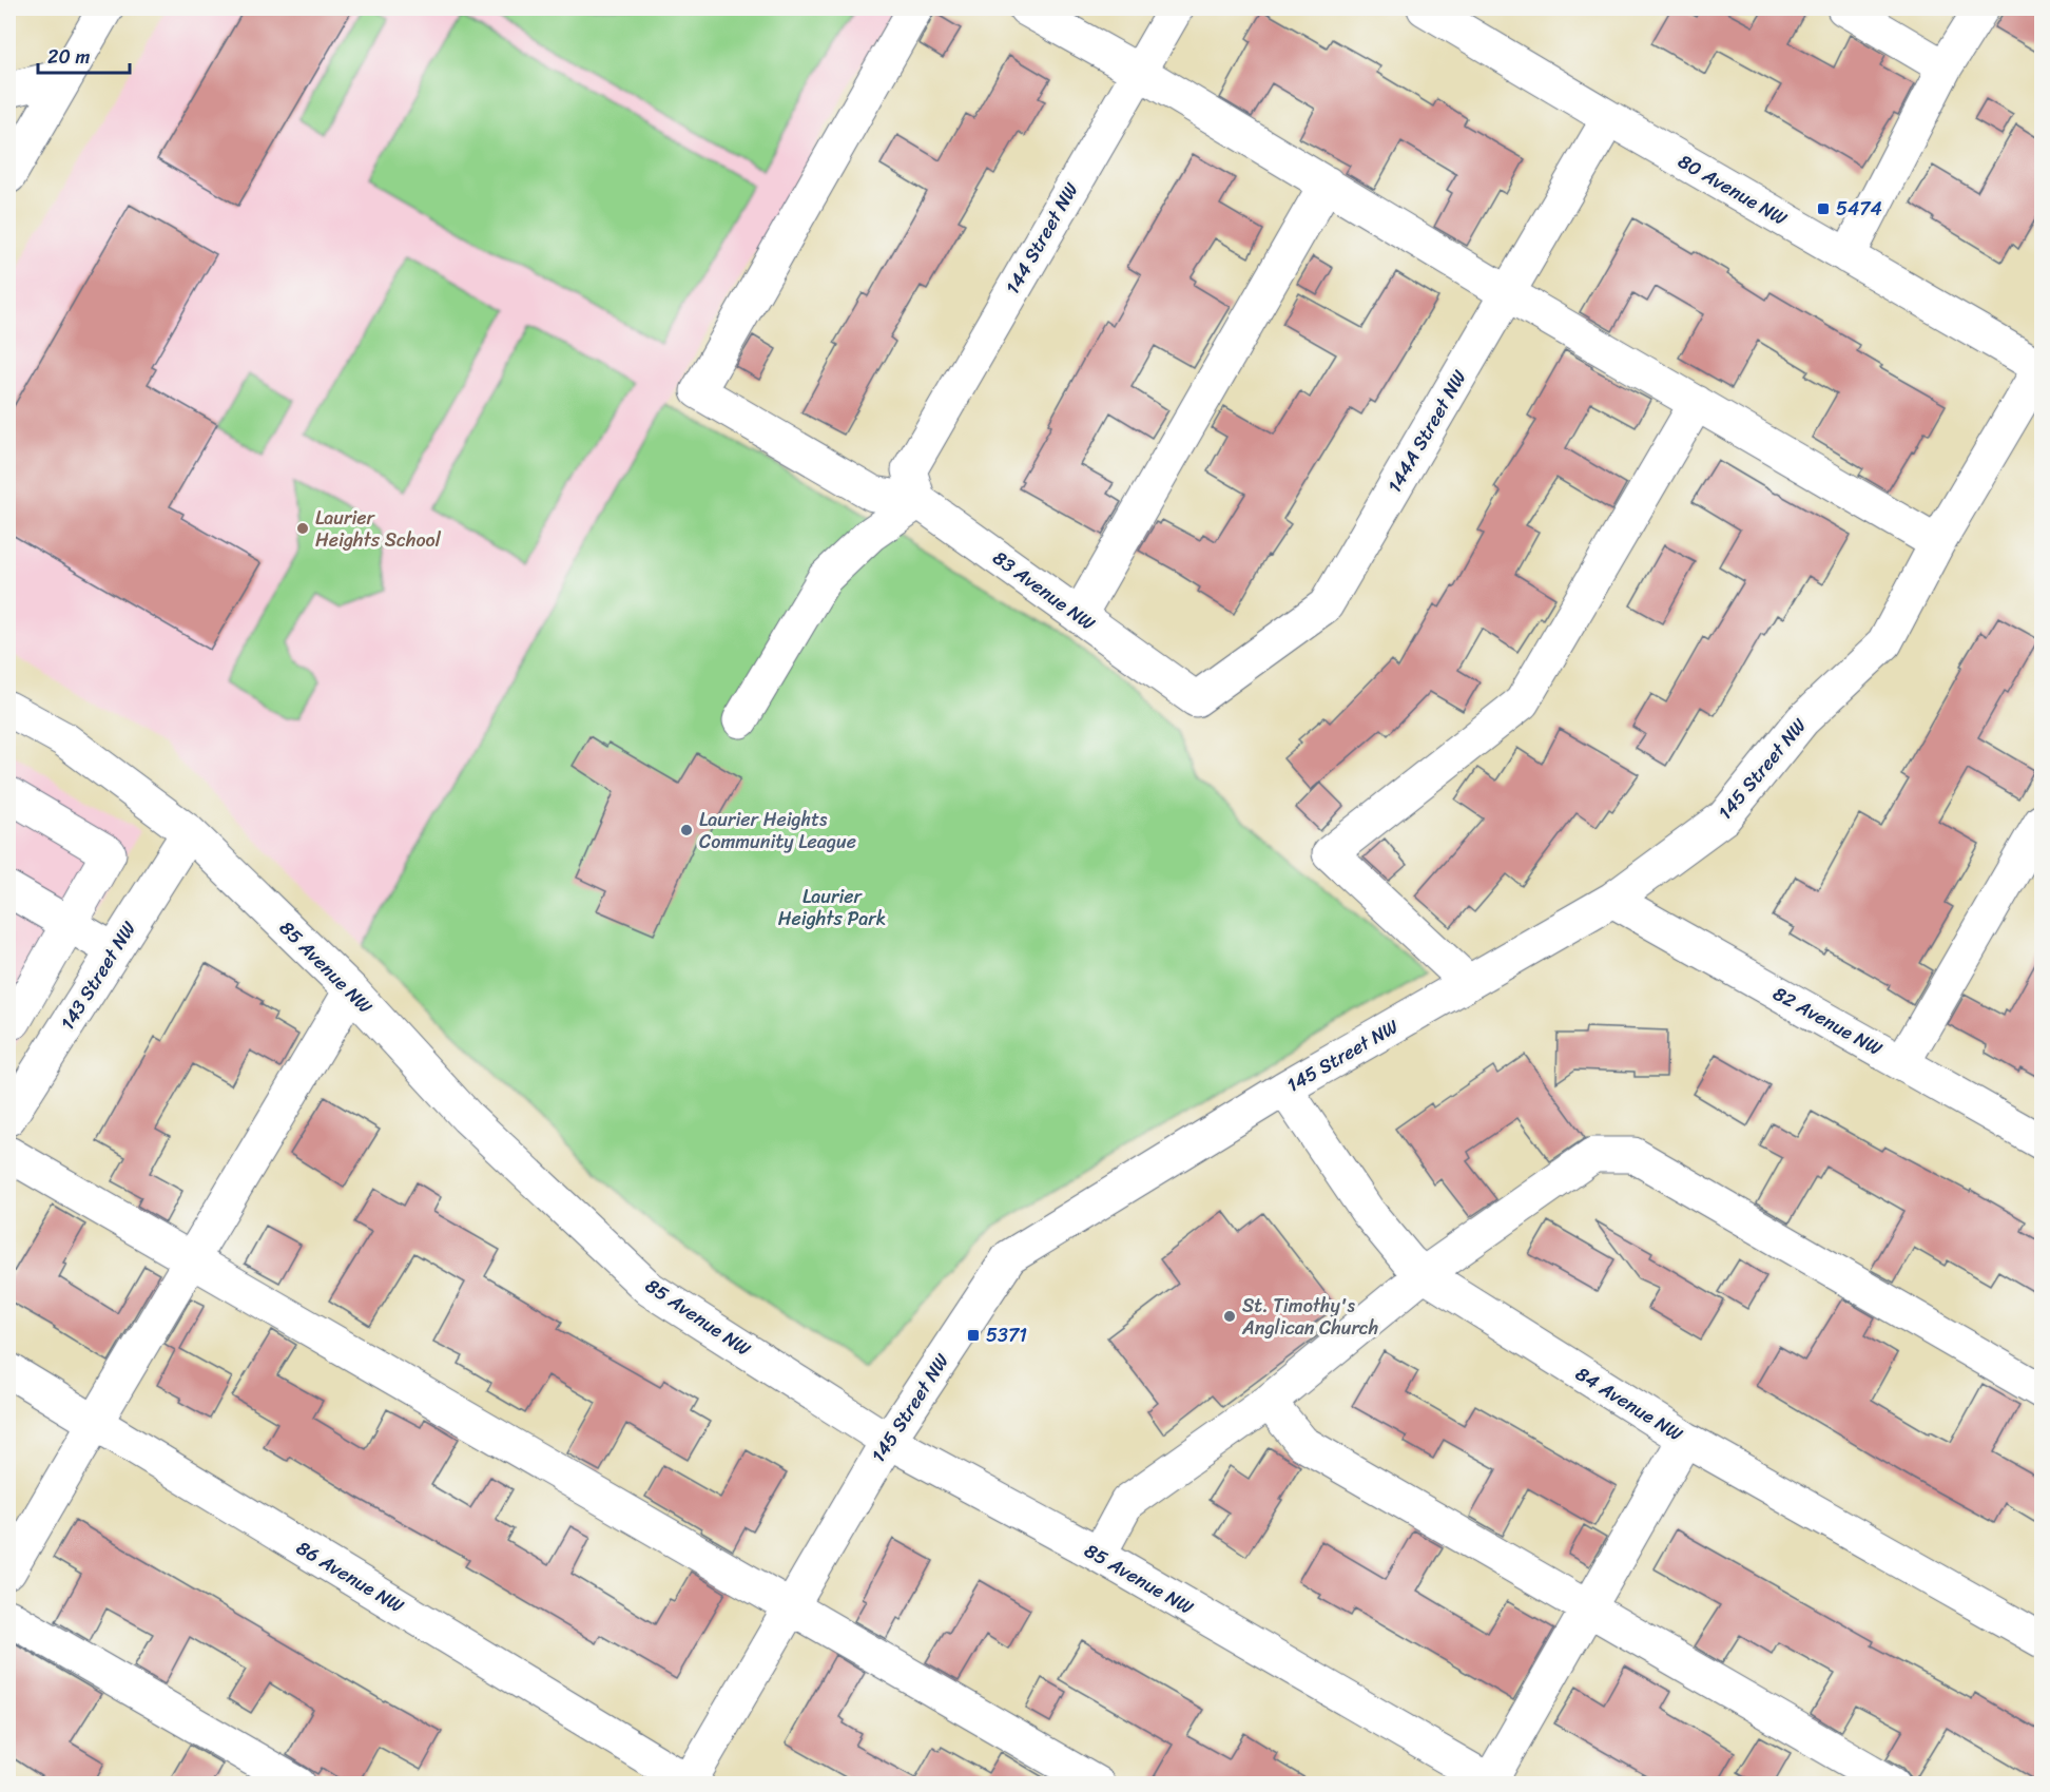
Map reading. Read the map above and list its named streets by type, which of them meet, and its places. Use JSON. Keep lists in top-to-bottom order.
{
  "streets": {
    "street": [
      "80 Avenue NW",
      "144 Street NW",
      "144A Street NW",
      "83 Avenue NW",
      "145 Street NW",
      "85 Avenue NW",
      "143 Street NW",
      "82 Avenue NW",
      "84 Avenue NW",
      "86 Avenue NW"
    ]
  },
  "crossings": [
    ["80 Avenue NW", "144A Street NW"],
    ["80 Avenue NW", "145 Street NW"],
    ["144 Street NW", "83 Avenue NW"],
    ["144A Street NW", "83 Avenue NW"],
    ["145 Street NW", "85 Avenue NW"],
    ["145 Street NW", "82 Avenue NW"],
    ["145 Street NW", "84 Avenue NW"],
    ["145 Street NW", "86 Avenue NW"],
    ["85 Avenue NW", "143 Street NW"]
  ],
  "parks": ["Laurier Heights Park"],
  "places": {
    "transit": ["5474", "5371"],
    "other": ["Laurier Heights School", "Laurier Heights Community League", "St. Timothy's Anglican Church"]
  },
  "scale_bar": "20 m"
}
